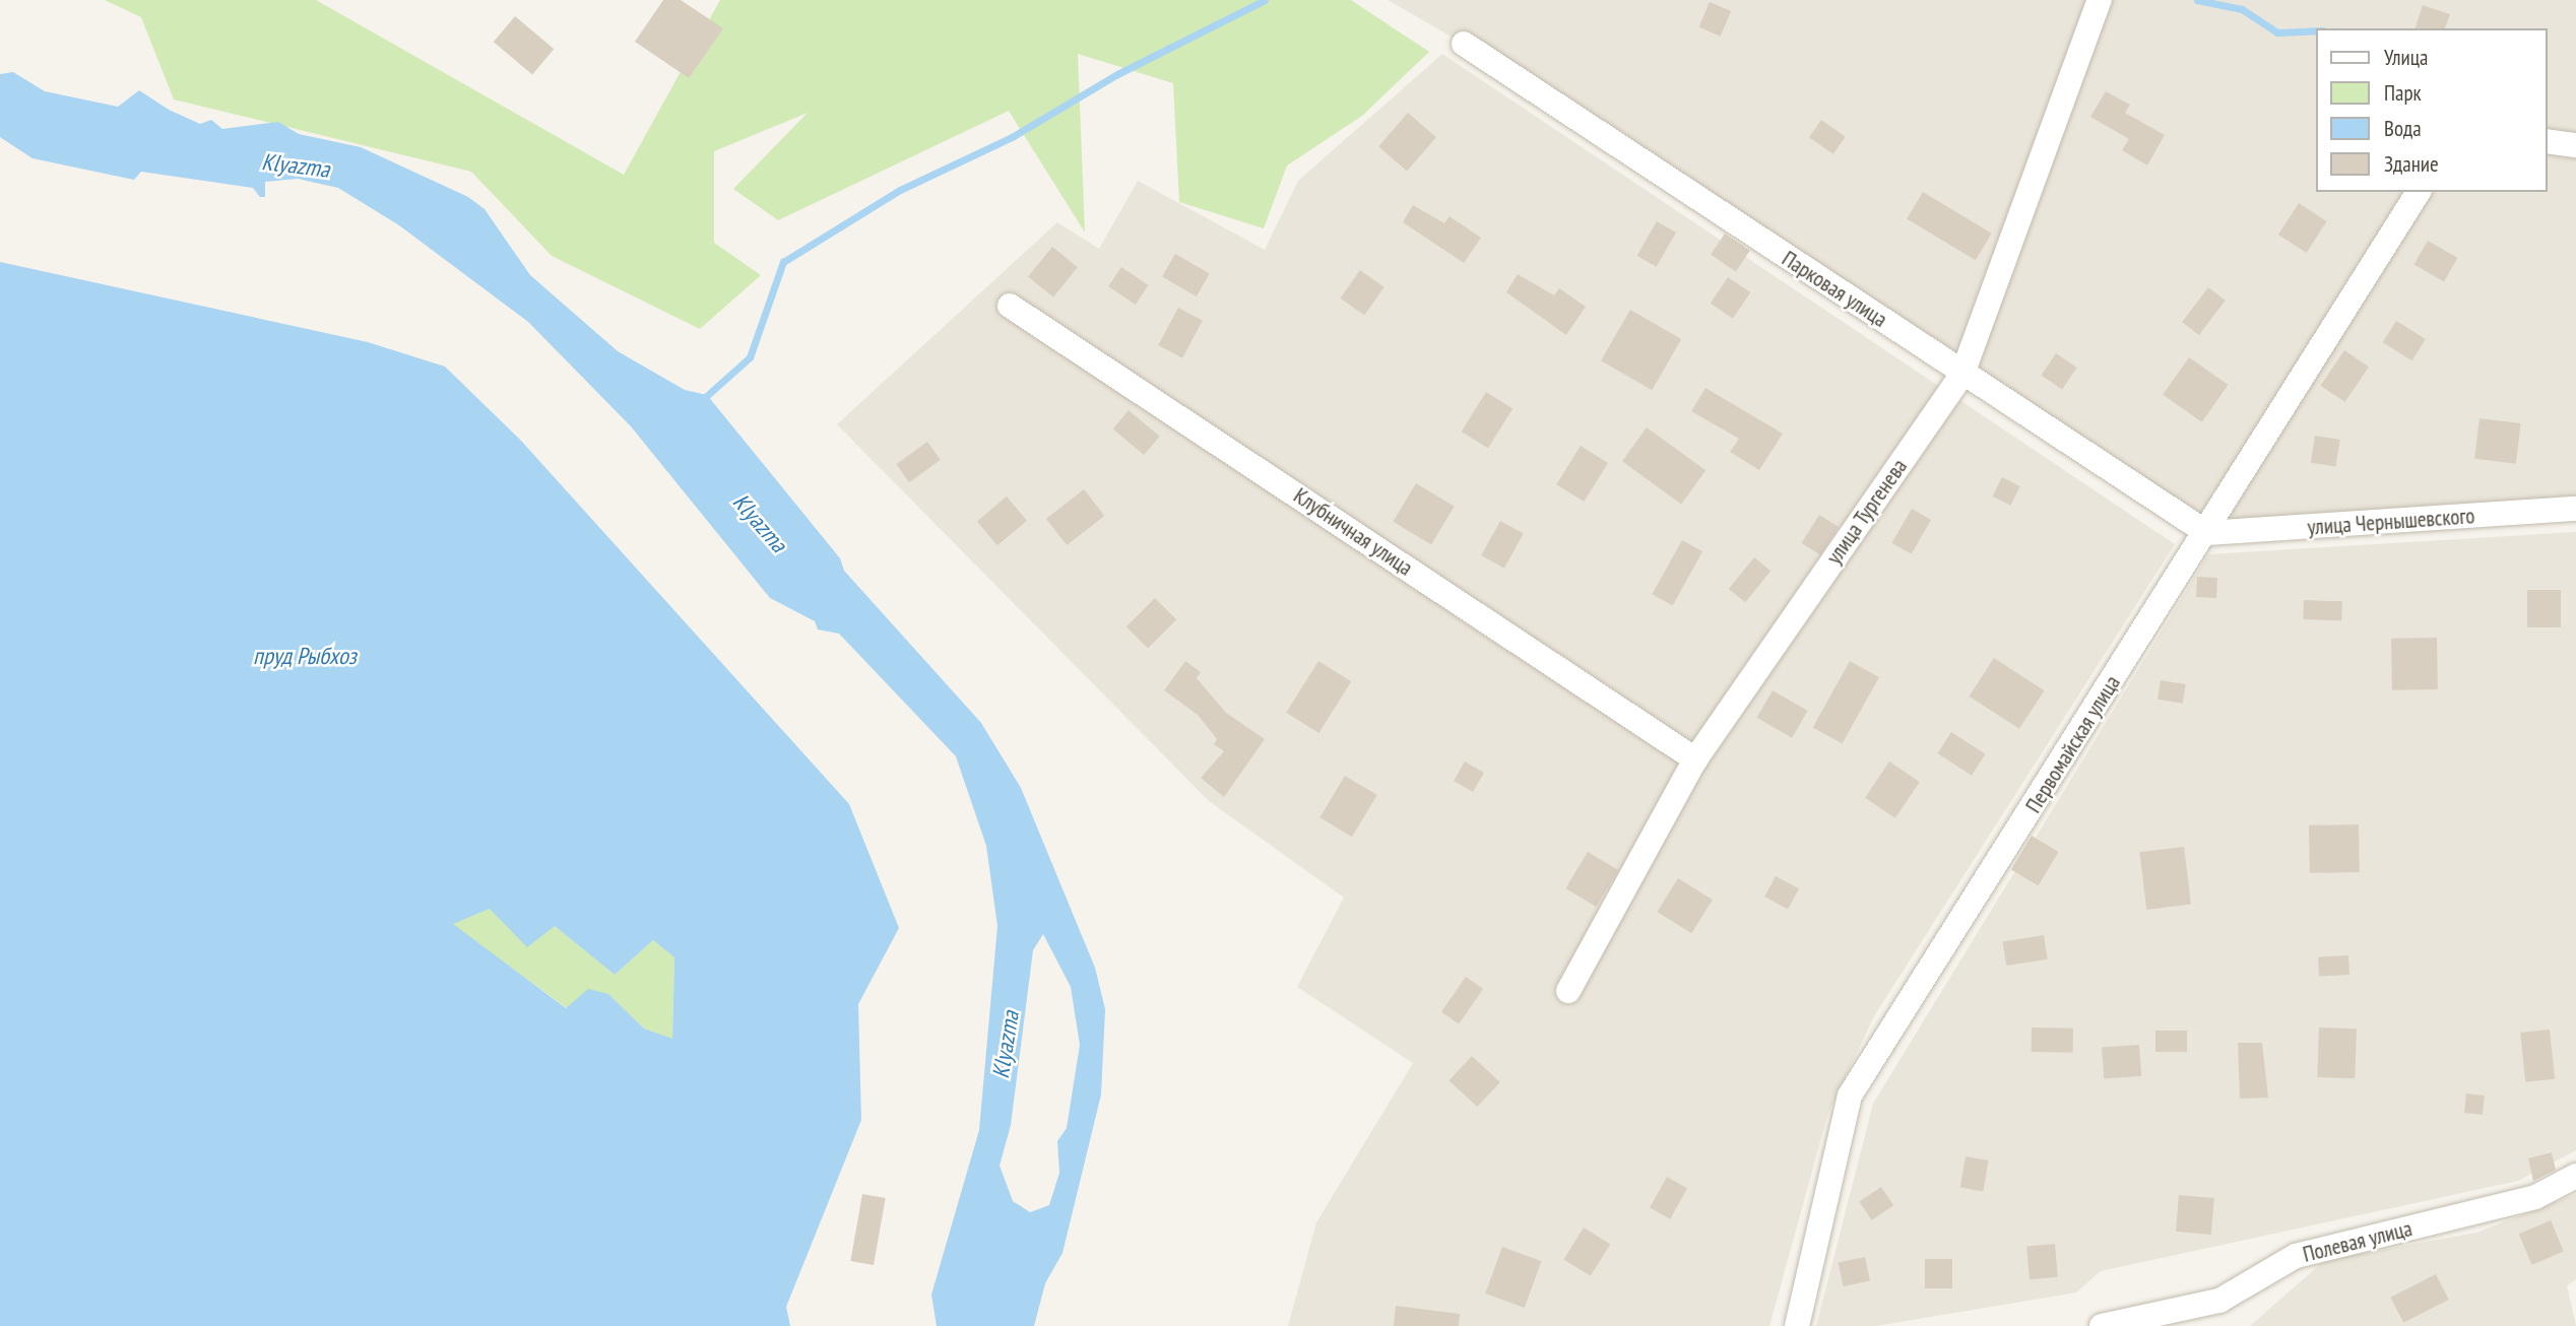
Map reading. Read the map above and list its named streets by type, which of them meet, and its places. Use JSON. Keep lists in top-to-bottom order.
{
  "streets": {
    "street": [
      "Парковая улица",
      "улица Тургенева",
      "улица Чернышевского",
      "Клубничная улица",
      "Первомайская улица",
      "Полевая улица"
    ]
  },
  "crossings": [
    ["Парковая улица", "улица Тургенева"],
    ["Парковая улица", "улица Чернышевского"],
    ["Парковая улица", "Первомайская улица"],
    ["улица Тургенева", "Клубничная улица"],
    ["улица Чернышевского", "Первомайская улица"]
  ],
  "water": ["Klyazma", "пруд Рыбхоз"],
  "legend": [
    "Улица",
    "Парк",
    "Вода",
    "Здание"
  ]
}
